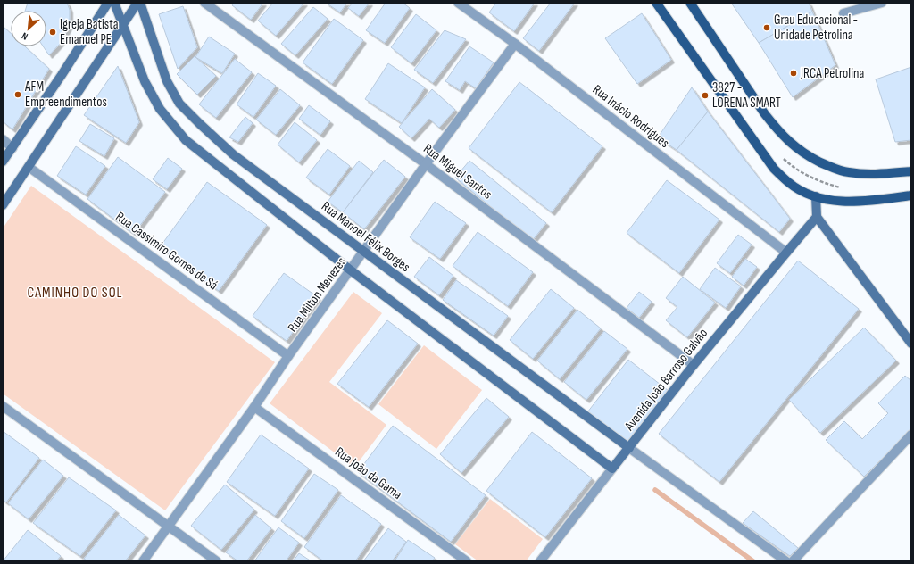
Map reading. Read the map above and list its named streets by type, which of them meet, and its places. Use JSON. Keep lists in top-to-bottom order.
{
  "streets": {
    "street": [
      "Rua Inácio Rodrigues",
      "Rua Miguel Santos",
      "Rua Manoel Félix Borges",
      "Rua Cassimiro Gomes de Sá",
      "Rua Milton Menezes",
      "Avenida João Barroso Galvão",
      "Rua João da Gama"
    ]
  },
  "crossings": [
    ["Rua Inácio Rodrigues", "Rua Milton Menezes"],
    ["Rua Inácio Rodrigues", "Avenida João Barroso Galvão"],
    ["Rua Miguel Santos", "Rua Milton Menezes"],
    ["Rua Miguel Santos", "Avenida João Barroso Galvão"],
    ["Rua Manoel Félix Borges", "Rua Milton Menezes"],
    ["Rua Manoel Félix Borges", "Avenida João Barroso Galvão"],
    ["Rua Cassimiro Gomes de Sá", "Rua Milton Menezes"],
    ["Rua Milton Menezes", "Rua João da Gama"]
  ],
  "districts": ["CAMINHO DO SOL"],
  "places": [
    "Grau Educacional - Unidade Petrolina",
    "Igreja Batista Emanuel PE",
    "JRCA Petrolina",
    "AFM Empreendimentos",
    "3827 - LORENA SMART"
  ],
  "north": "bottom left"
}
